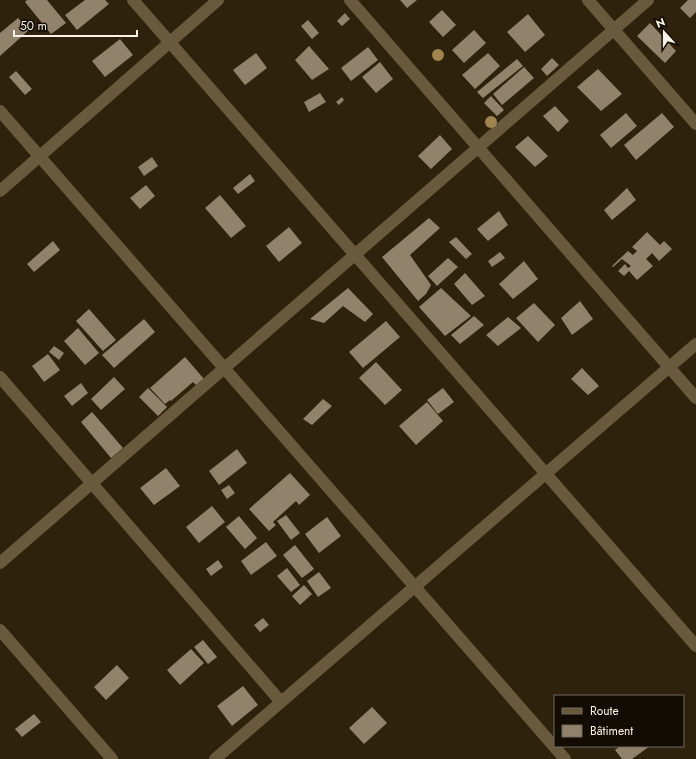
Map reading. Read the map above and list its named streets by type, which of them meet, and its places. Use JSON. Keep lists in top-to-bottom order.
{
  "legend": ["Route", "Bâtiment"],
  "scale_bar": "50 m",
  "north": "top"
}
